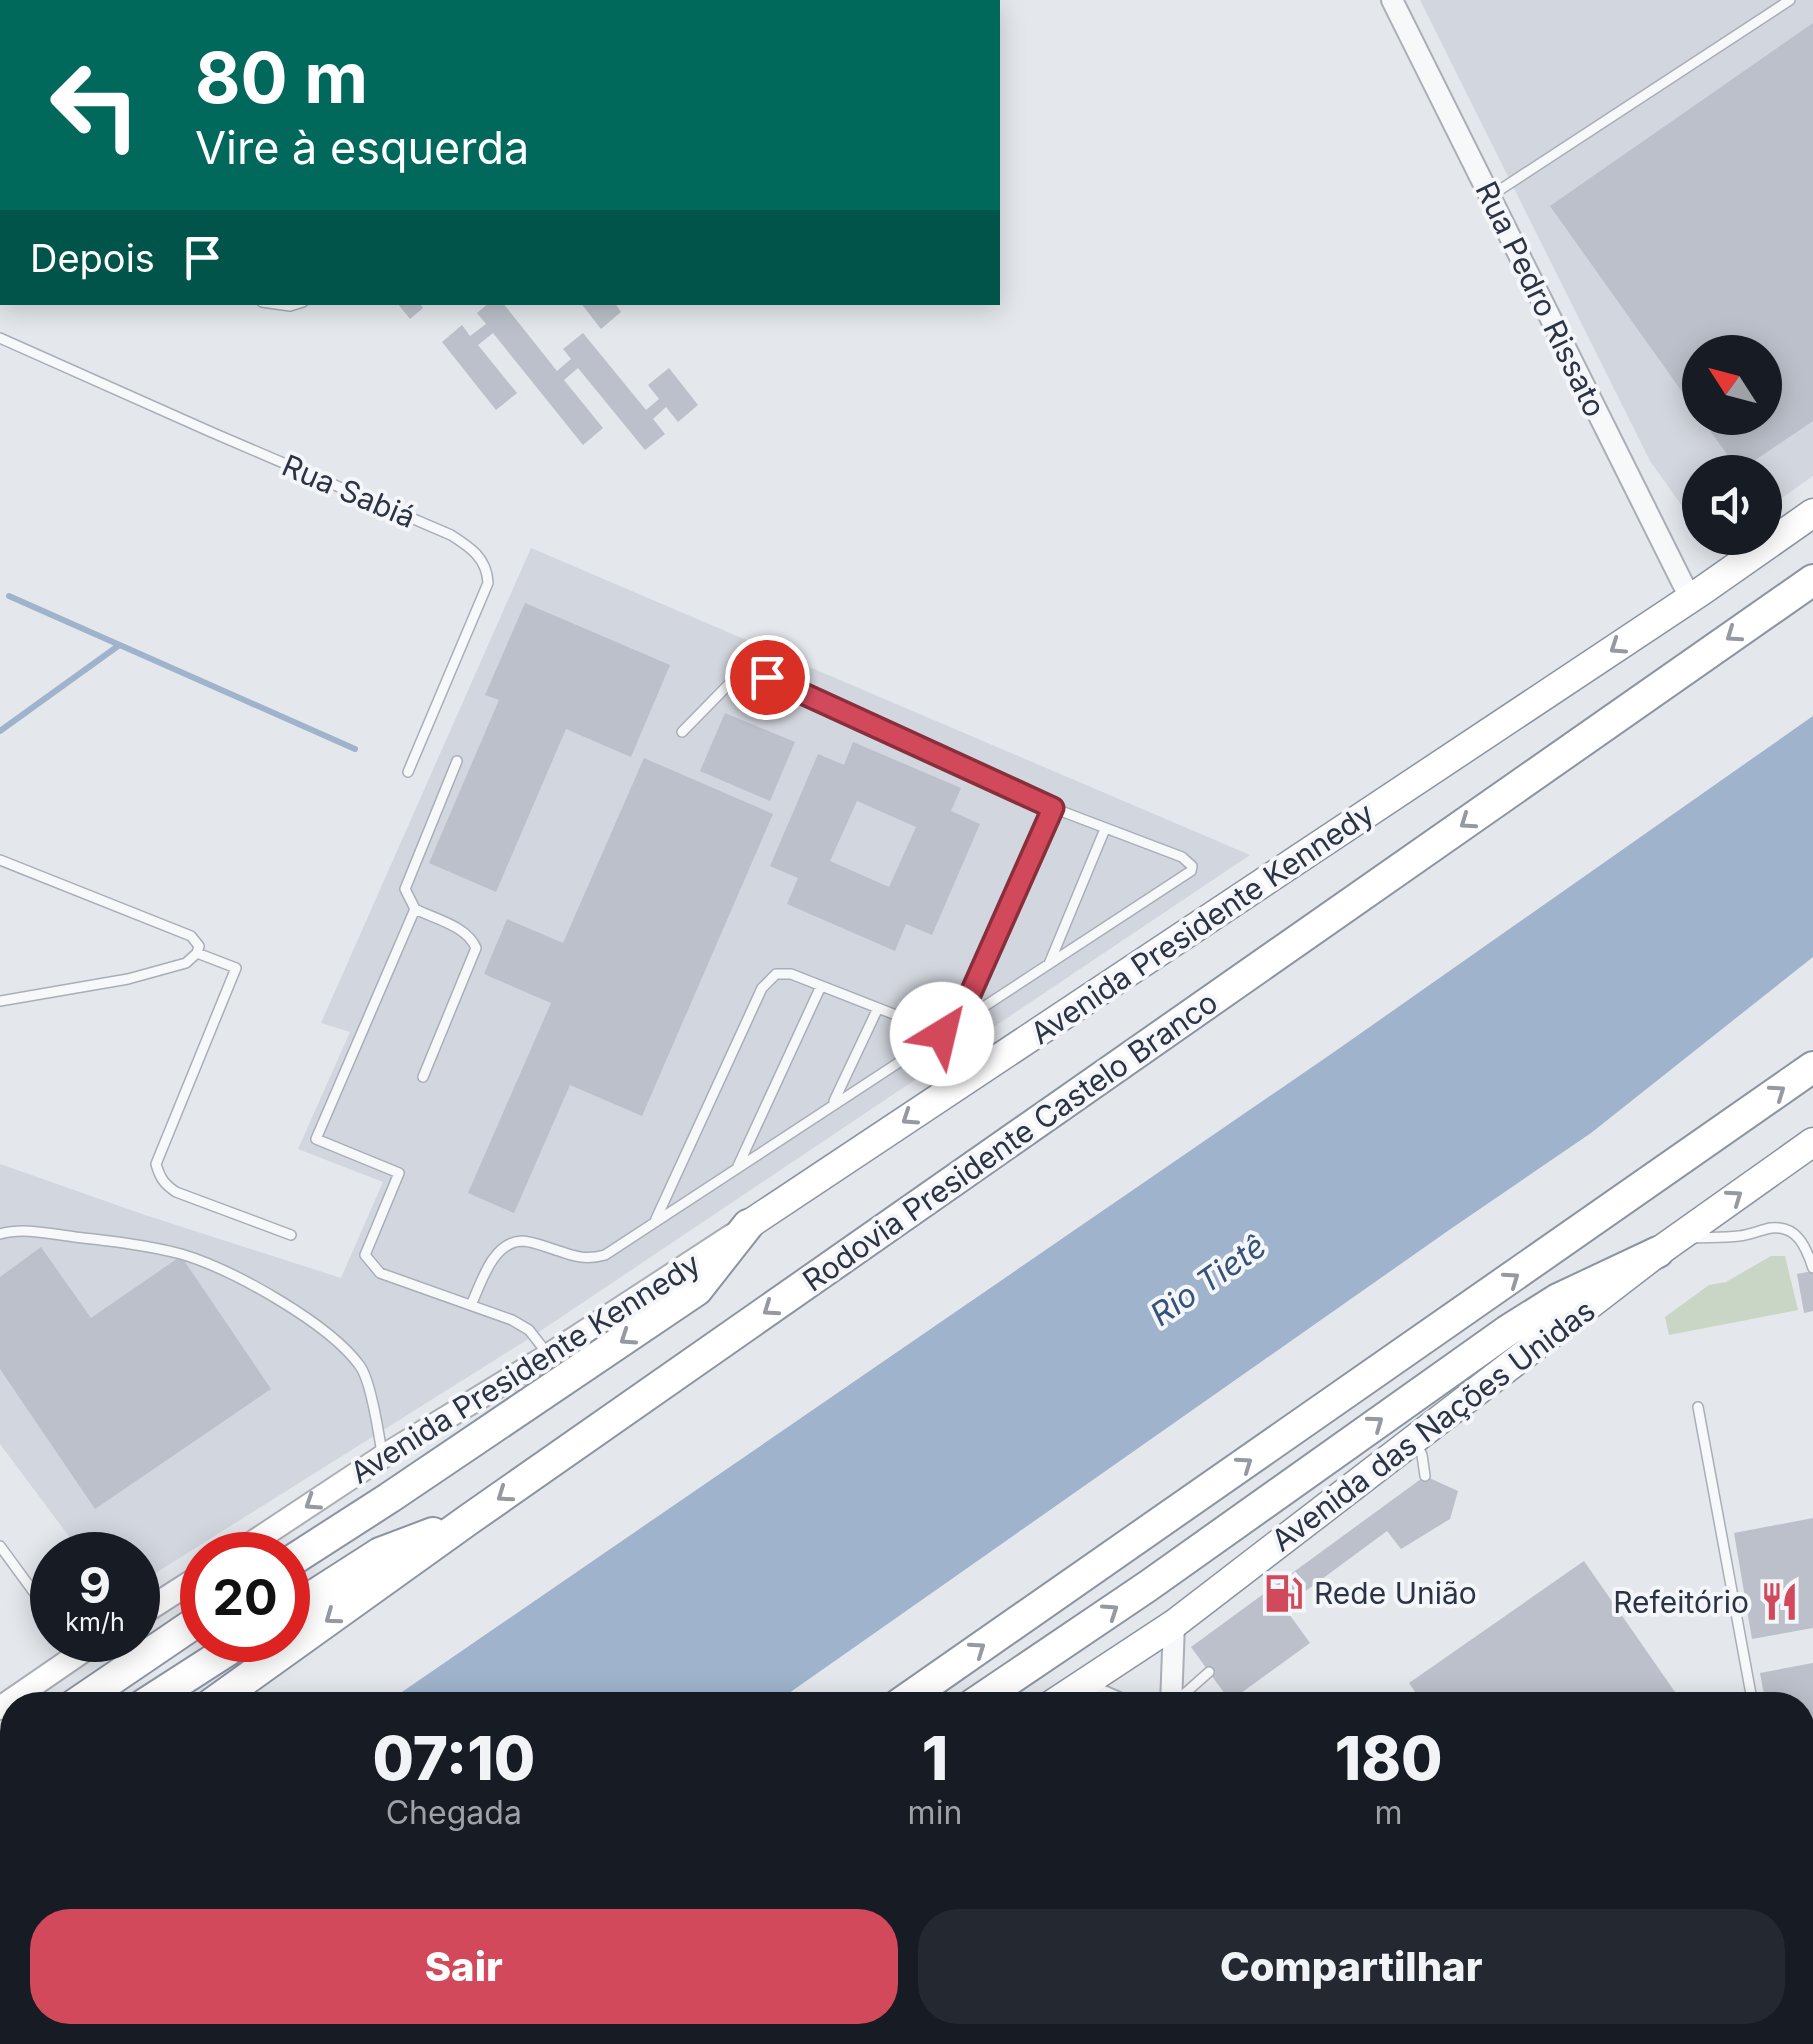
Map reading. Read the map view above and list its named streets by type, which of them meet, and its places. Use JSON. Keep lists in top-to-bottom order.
{
  "streets": {
    "highway": ["Avenida Presidente Kennedy", "Rodovia Presidente Castelo Branco", "Avenida das Nações Unidas"],
    "street": ["Rua Pedro Rissato"],
    "lane": ["Rua Sabiá"]
  },
  "crossings": [
    ["Rua Pedro Rissato", "Avenida Presidente Kennedy"]
  ],
  "one_way": ["Avenida Presidente Kennedy"],
  "water": ["Rio Tietê"],
  "places": {
    "fuel station": ["Rede União"],
    "restaurant": ["Refeitório"]
  },
  "north": "top left",
  "page": {
    "turn": ["80 m", "Vire à esquerda"],
    "then": "Depois",
    "speed": "9 km/h",
    "limit": "20",
    "eta": [
      "07:10",
      "Chegada",
      "1",
      "min",
      "180",
      "m"
    ],
    "buttons": ["Sair", "Compartilhar"]
  }
}
